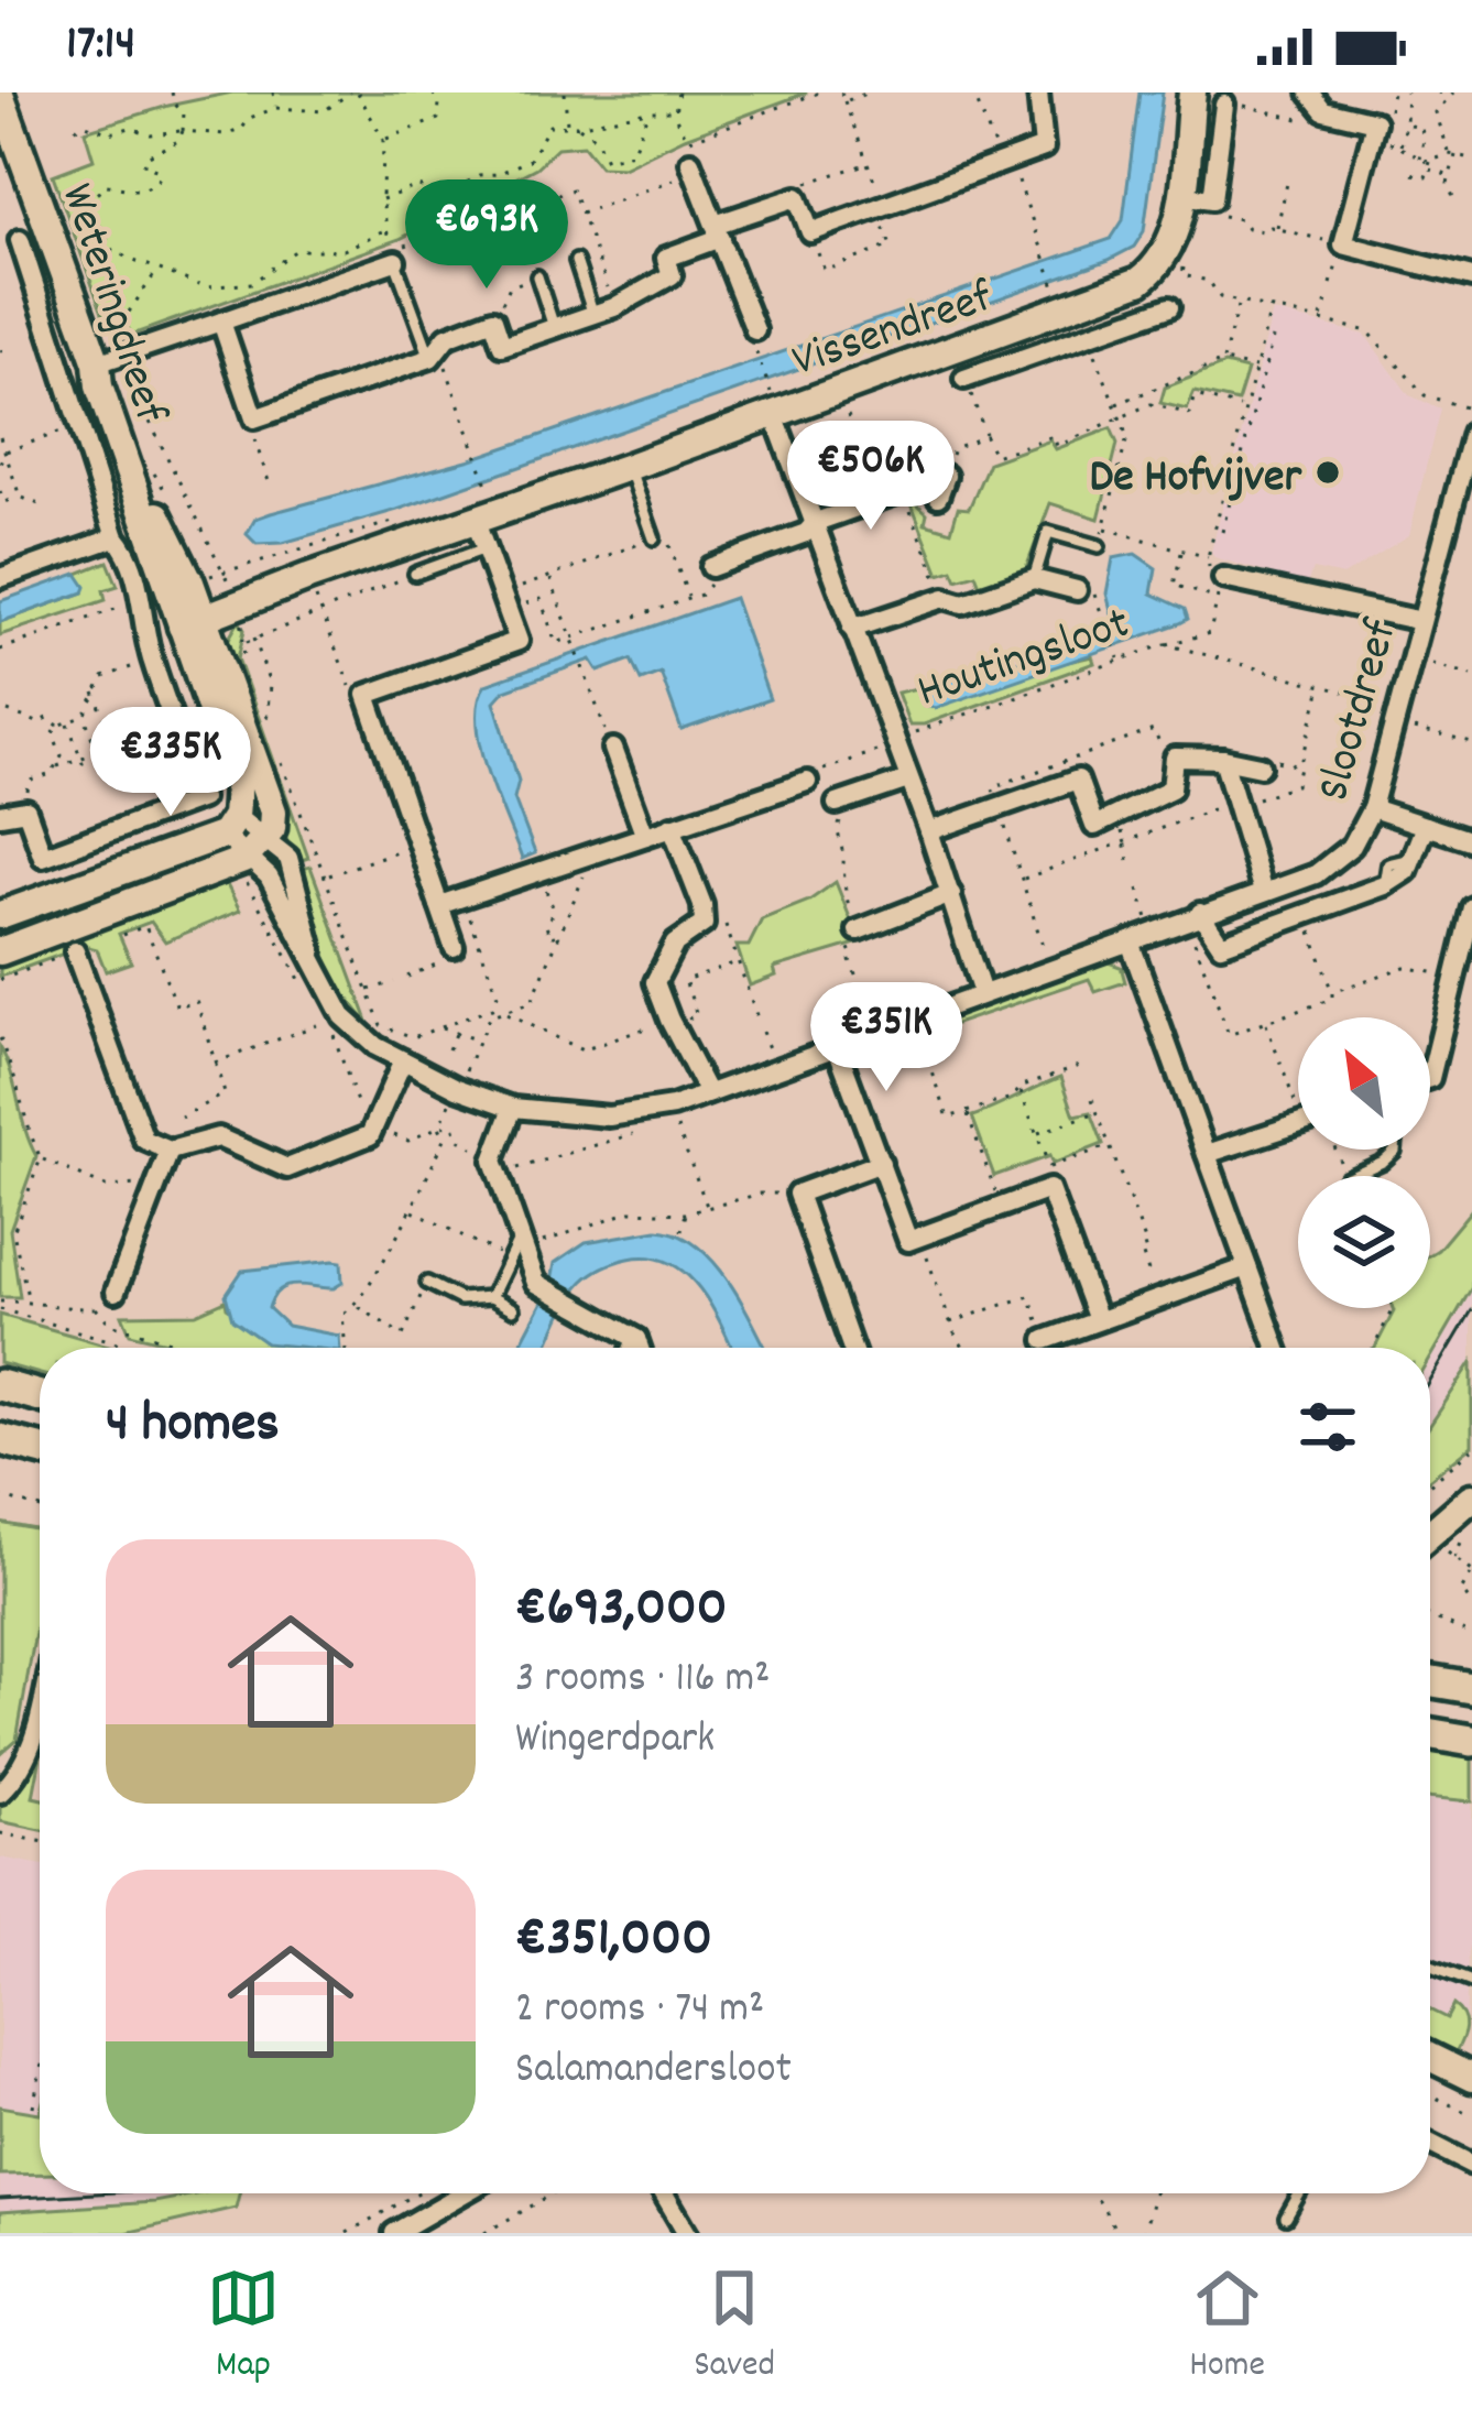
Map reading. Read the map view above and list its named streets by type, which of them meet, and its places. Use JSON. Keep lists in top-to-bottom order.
{
  "streets": {
    "street": ["Weteringdreef", "Vissendreef", "Slootdreef"],
    "path": ["Houtingsloot"]
  },
  "crossings": [
    ["Weteringdreef", "Vissendreef"],
    ["Weteringdreef", "Slootdreef"],
    ["Houtingsloot", "Slootdreef"]
  ],
  "places": ["De Hofvijver"],
  "north": "top left",
  "page": {
    "status": "17:14",
    "price": [
      "€693K",
      "€506K",
      "€335K",
      "€351K"
    ],
    "heading": "4 homes",
    "list": [
      {
        "name": "€693,000",
        "note": "3 rooms · 116 m² · Wingerdpark"
      },
      {
        "name": "€351,000",
        "note": "2 rooms · 74 m² · Salamandersloot"
      }
    ],
    "tabs": ["Map", "Saved", "Home"]
  }
}
